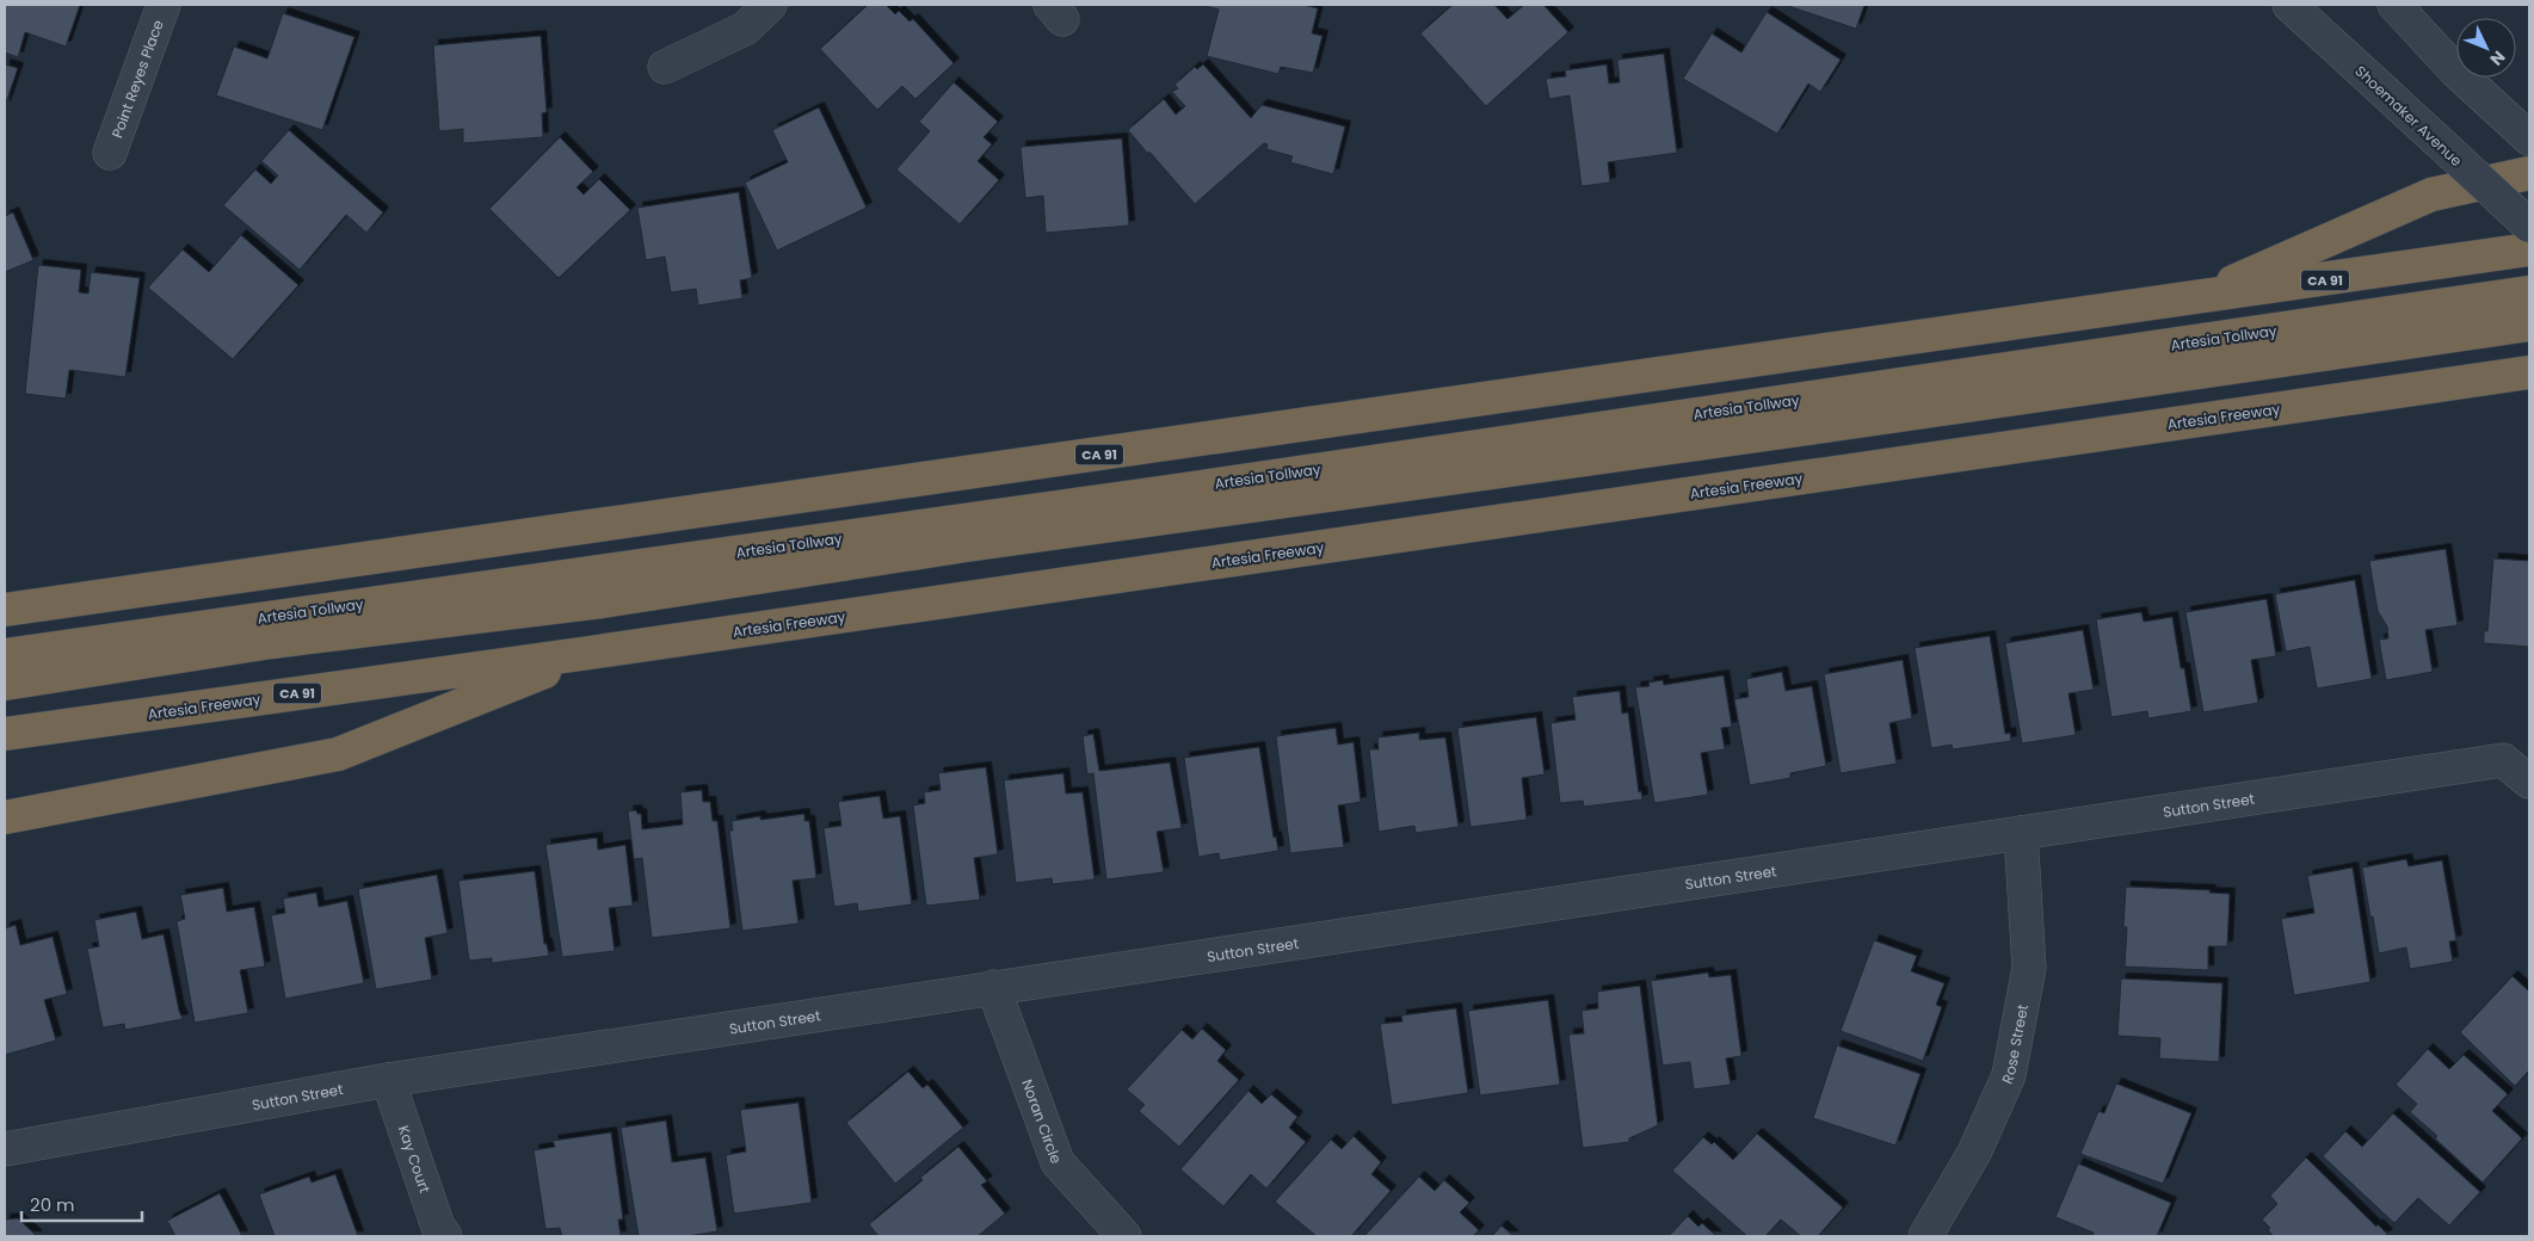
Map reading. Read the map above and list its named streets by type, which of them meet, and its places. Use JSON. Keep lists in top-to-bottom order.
{
  "streets": {
    "highway": ["CA 91", "Artesia Tollway", "Artesia Freeway"],
    "street": [
      "Point Reyes Place",
      "Shoemaker Avenue",
      "Sutton Street",
      "Rose Street",
      "Noran Circle",
      "Kay Court"
    ]
  },
  "crossings": [
    ["Sutton Street", "Rose Street"],
    ["Sutton Street", "Noran Circle"],
    ["Sutton Street", "Kay Court"]
  ],
  "scale_bar": "20 m",
  "north": "bottom right"
}
